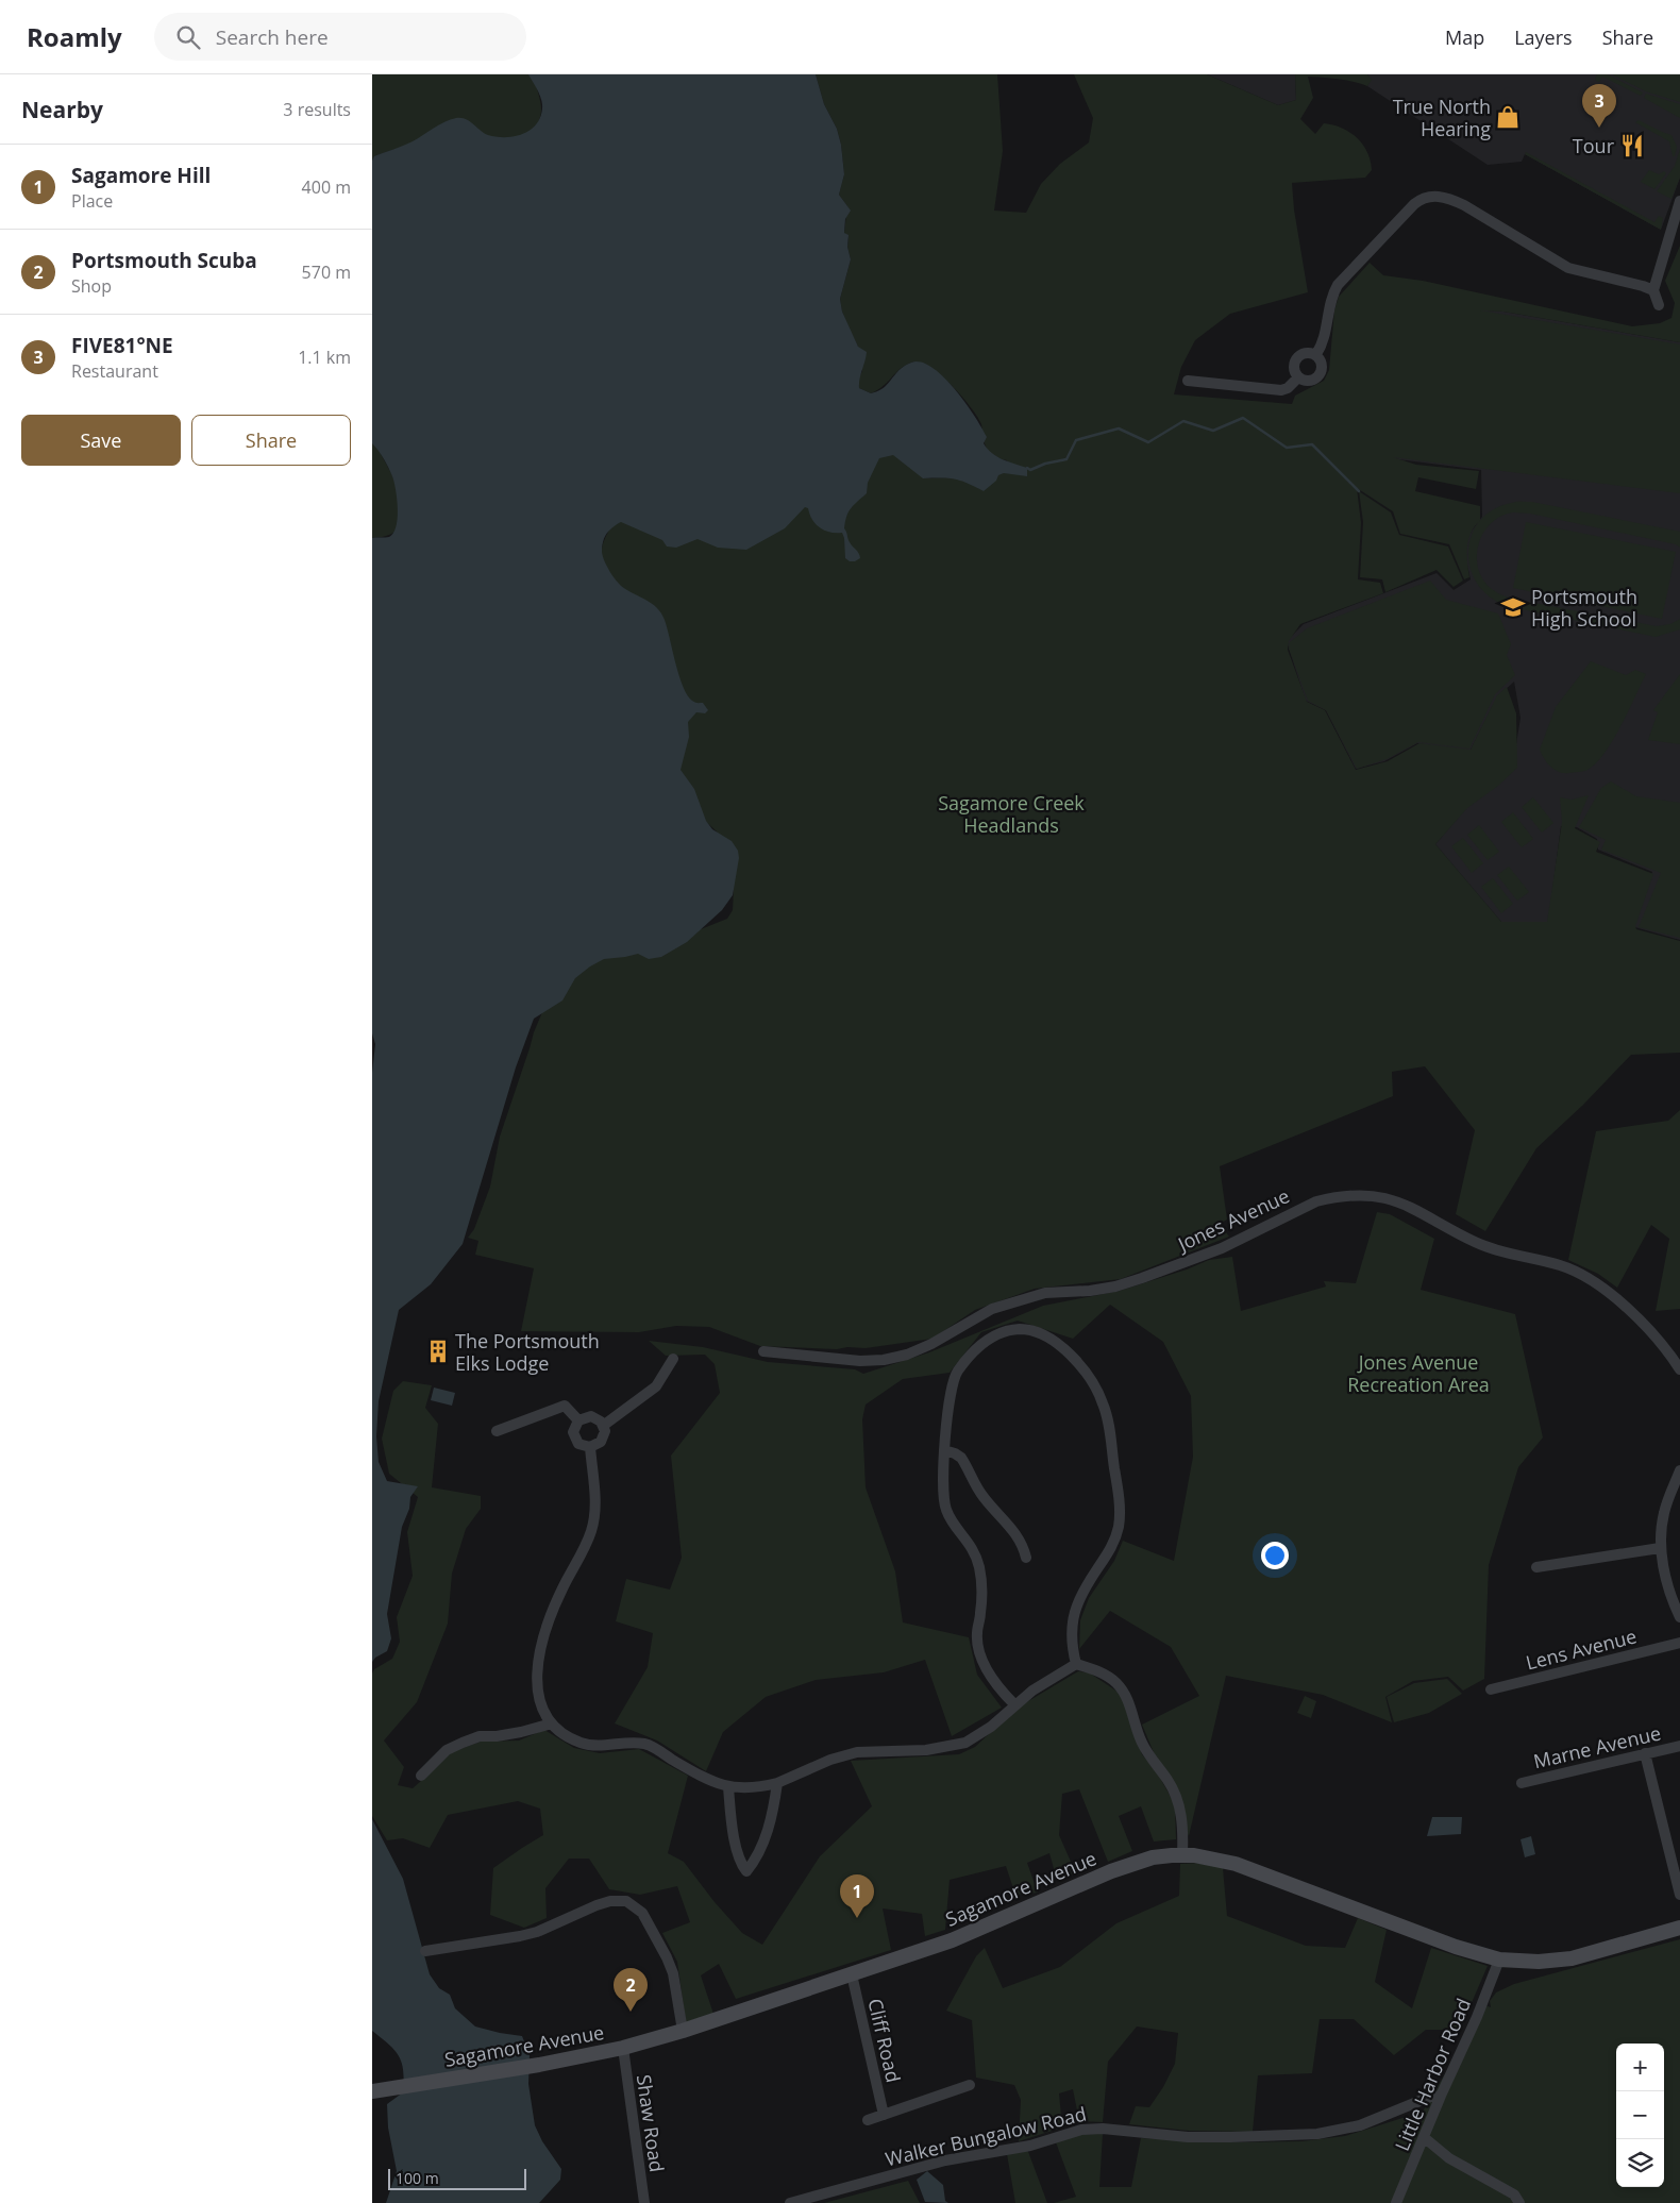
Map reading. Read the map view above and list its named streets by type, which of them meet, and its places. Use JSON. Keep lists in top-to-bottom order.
{
  "streets": {
    "main road": ["Sagamore Avenue"],
    "street": [
      "Jones Avenue",
      "Lens Avenue",
      "Marne Avenue",
      "Cliff Road",
      "Little Harbor Road",
      "Shaw Road",
      "Walker Bungalow Road"
    ]
  },
  "crossings": [
    ["Sagamore Avenue", "Cliff Road"],
    ["Sagamore Avenue", "Little Harbor Road"],
    ["Sagamore Avenue", "Shaw Road"],
    ["Little Harbor Road", "Walker Bungalow Road"]
  ],
  "parks": ["Sagamore Creek Headlands", "Jones Avenue Recreation Area"],
  "places": {
    "shop": ["True North Hearing"],
    "restaurant": ["Tour"],
    "school or university": ["Portsmouth High School"],
    "building": ["The Portsmouth Elks Lodge"]
  },
  "scale_bar": "100 m",
  "page": {
    "header": "Roamly",
    "search": "Search here",
    "nav": ["Map", "Layers", "Share"],
    "heading": ["Nearby", "3 results"],
    "pins": ["3", "1", "2"],
    "list": [
      {
        "mark": "1",
        "name": "Sagamore Hill",
        "note": "Place",
        "value": "400 m"
      },
      {
        "mark": "2",
        "name": "Portsmouth Scuba",
        "note": "Shop",
        "value": "570 m"
      },
      {
        "mark": "3",
        "name": "FIVE81°NE",
        "note": "Restaurant",
        "value": "1.1 km"
      }
    ],
    "buttons": ["Save", "Share"],
    "map_buttons": ["+", "−"],
    "scale": "100 m"
  }
}
